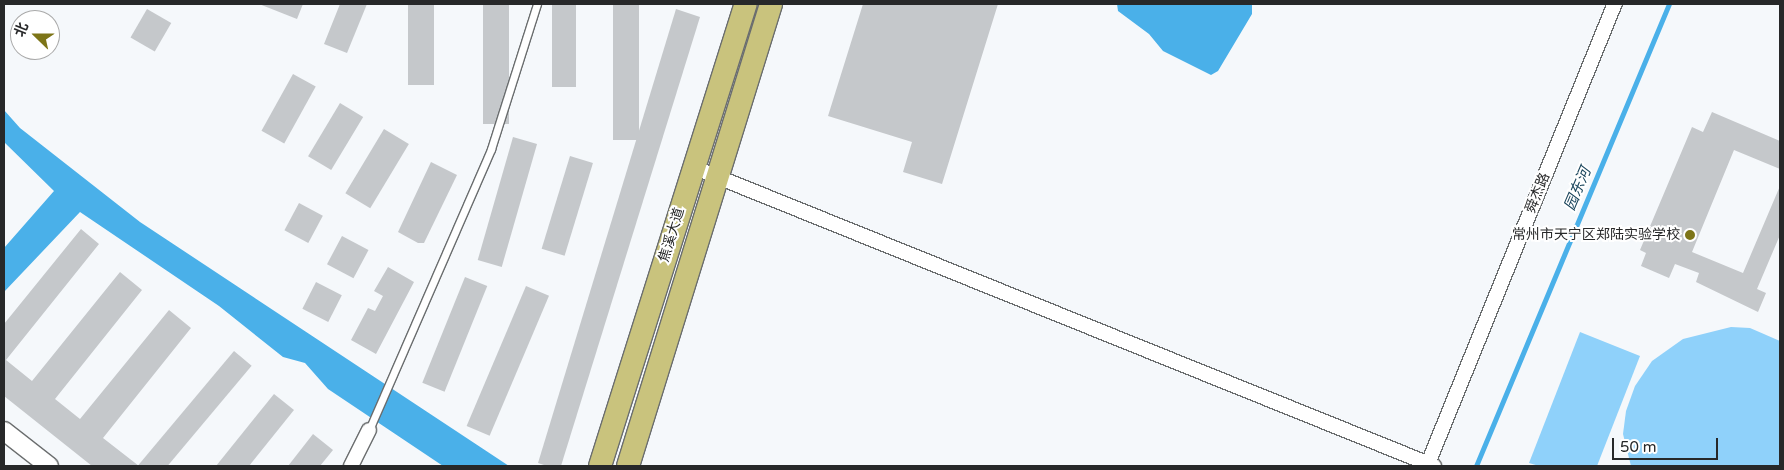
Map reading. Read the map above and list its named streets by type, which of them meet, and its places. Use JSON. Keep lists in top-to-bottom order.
{
  "streets": {
    "main road": ["焦溪大道"],
    "street": ["舜杰路"]
  },
  "water": ["园东河"],
  "places": ["常州市天宁区郑陆实验学校"],
  "scale_bar": "50 m",
  "north": "left"
}
